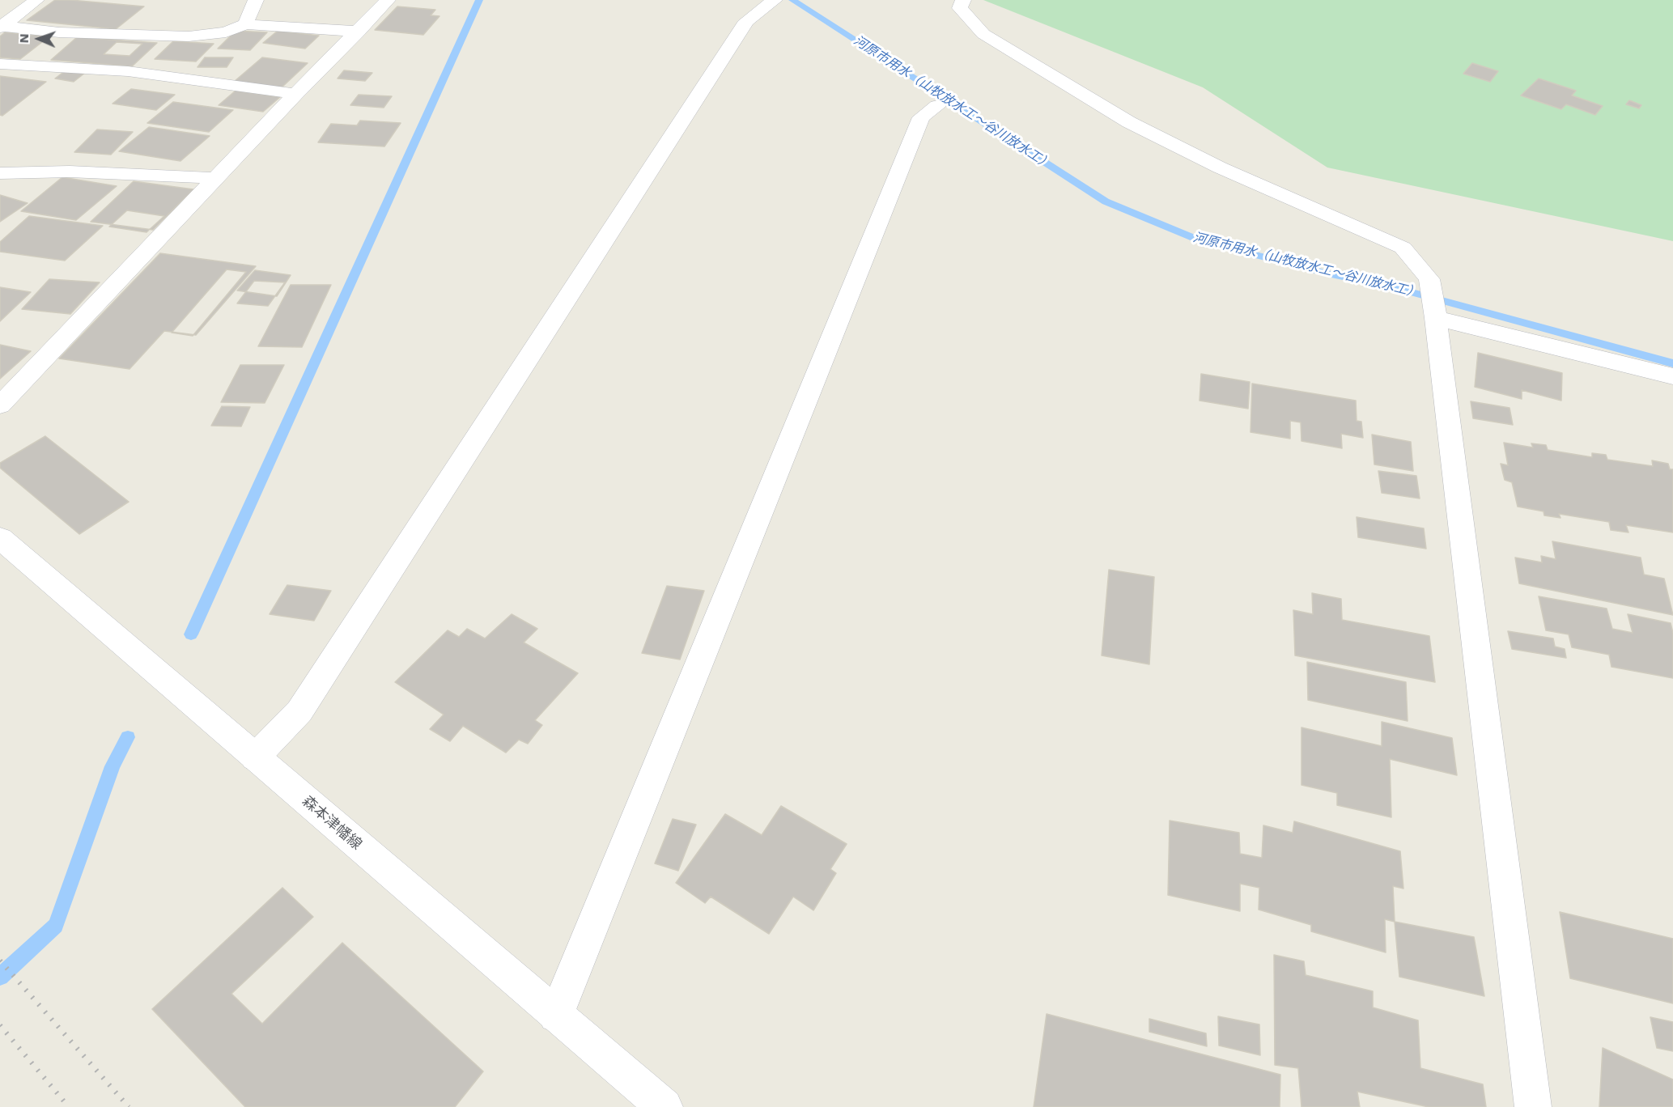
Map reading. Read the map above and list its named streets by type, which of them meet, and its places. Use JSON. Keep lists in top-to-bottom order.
{
  "streets": {
    "street": ["森本津幡線"]
  },
  "water": ["河原市用水（山牧放水工～谷川放水工）"],
  "north": "left"
}
